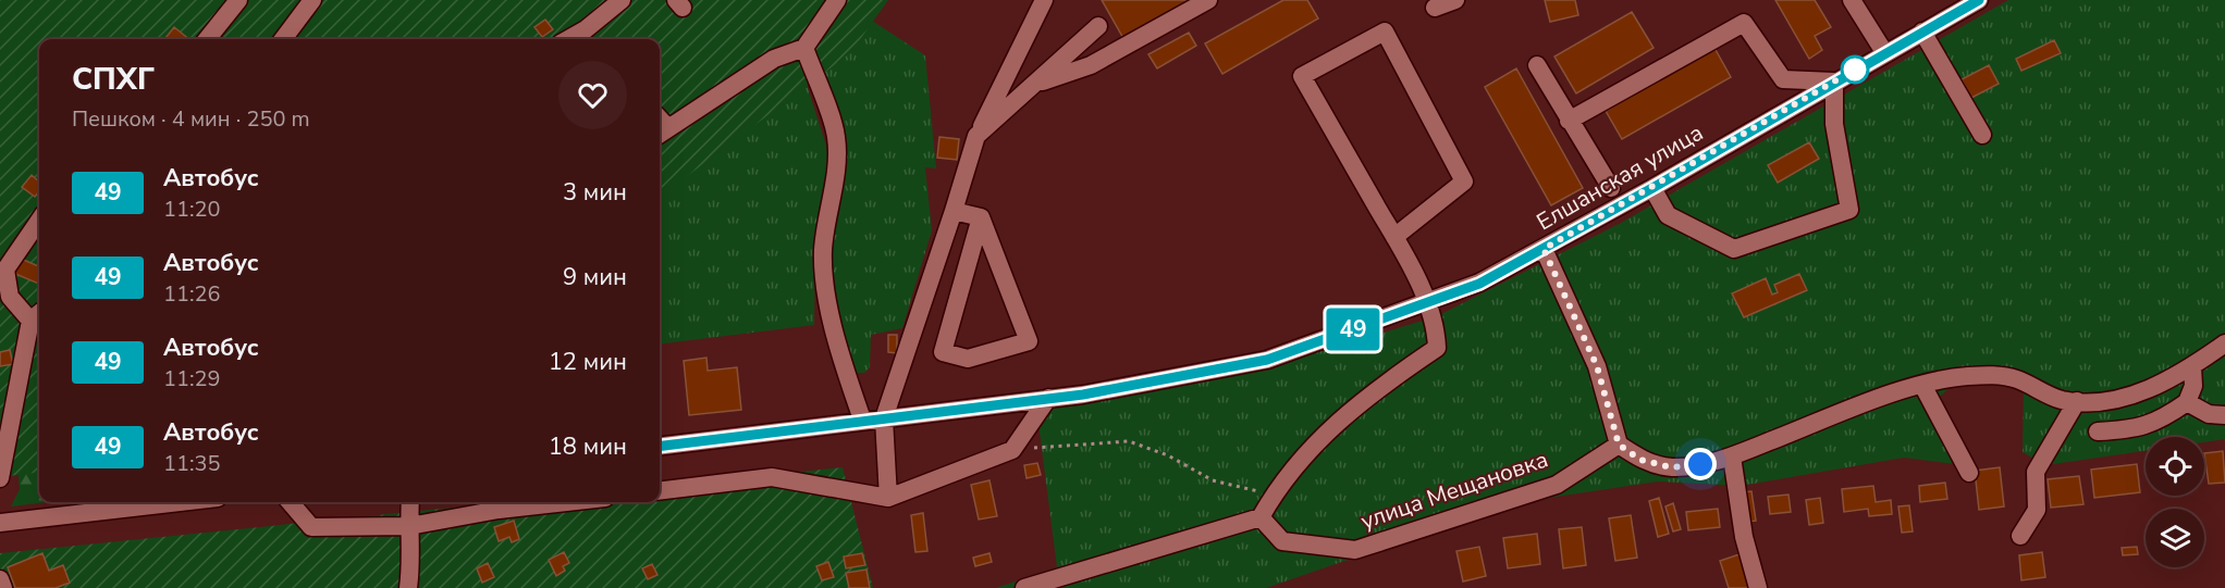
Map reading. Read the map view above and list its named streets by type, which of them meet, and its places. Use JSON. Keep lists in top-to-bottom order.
{
  "streets": {
    "street": ["Елшанская улица", "улица Мещановка"]
  },
  "lines": ["bus line 49"],
  "page": {
    "on_map": "49",
    "heading": ["СПХГ", "Пешком · 4 мин · 250 m"],
    "list": [
      {
        "mark": "49",
        "name": "Автобус",
        "note": "11:20",
        "value": "3 мин"
      },
      {
        "mark": "49",
        "name": "Автобус",
        "note": "11:26",
        "value": "9 мин"
      },
      {
        "mark": "49",
        "name": "Автобус",
        "note": "11:29",
        "value": "12 мин"
      },
      {
        "mark": "49",
        "name": "Автобус",
        "note": "11:35",
        "value": "18 мин"
      }
    ]
  }
}
